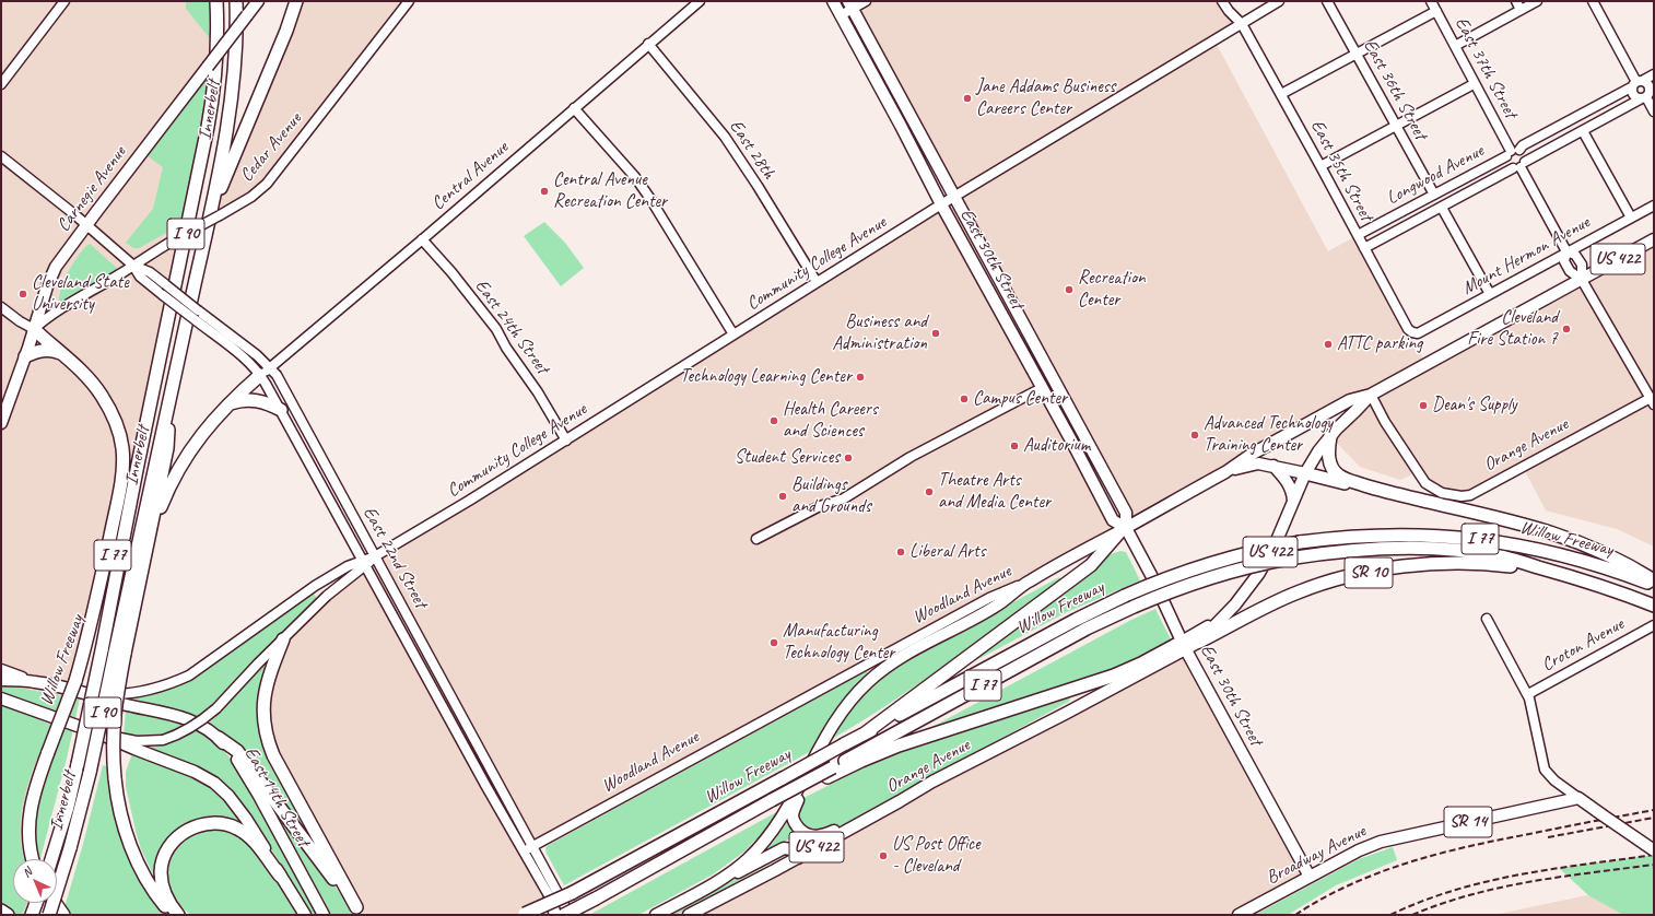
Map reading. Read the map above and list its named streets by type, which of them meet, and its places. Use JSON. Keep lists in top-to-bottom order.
{
  "streets": {
    "highway": [
      "Innerbelt",
      "I 90",
      "I 77",
      "Willow Freeway",
      "SR 10"
    ],
    "main road": [
      "Carnegie Avenue",
      "East 30th Street",
      "US 422",
      "Orange Avenue",
      "Woodland Avenue",
      "East 14th Street",
      "SR 14",
      "Broadway Avenue"
    ],
    "street": [
      "East 37th Street",
      "East 36th Street",
      "Cedar Avenue",
      "East 28th",
      "East 35th Street",
      "Longwood Avenue",
      "Central Avenue",
      "Mount Hermon Avenue",
      "Community College Avenue",
      "East 24th Street",
      "East 22nd Street",
      "Croton Avenue"
    ]
  },
  "crossings": [
    ["East 37th Street", "Longwood Avenue"],
    ["East 36th Street", "Longwood Avenue"],
    ["Innerbelt", "Cedar Avenue"],
    ["Innerbelt", "I 77"],
    ["Innerbelt", "Willow Freeway"],
    ["Cedar Avenue", "Carnegie Avenue"],
    ["Cedar Avenue", "East 22nd Street"],
    ["East 28th", "Central Avenue"],
    ["East 28th", "Community College Avenue"],
    ["East 35th Street", "Longwood Avenue"],
    ["East 35th Street", "Mount Hermon Avenue"],
    ["East 35th Street", "Community College Avenue"],
    ["Central Avenue", "East 24th Street"],
    ["Central Avenue", "East 22nd Street"],
    ["Carnegie Avenue", "East 22nd Street"],
    ["East 30th Street", "Community College Avenue"],
    ["East 30th Street", "Orange Avenue"],
    ["East 30th Street", "Woodland Avenue"],
    ["East 30th Street", "Broadway Avenue"],
    ["US 422", "Woodland Avenue"],
    ["Community College Avenue", "East 24th Street"],
    ["Community College Avenue", "East 22nd Street"],
    ["Orange Avenue", "Woodland Avenue"],
    ["Willow Freeway", "SR 10"],
    ["Willow Freeway", "East 14th Street"],
    ["East 22nd Street", "Woodland Avenue"],
    ["SR 10", "Woodland Avenue"]
  ],
  "places": [
    "Jane Addams Business Careers Center",
    "Central Avenue Recreation Center",
    "Recreation Center",
    "Cleveland State University",
    "Cleveland Fire Station 7",
    "Business and Administration",
    "ATTC parking",
    "Technology Learning Center",
    "Campus Center",
    "Dean's Supply",
    "Health Careers and Sciences",
    "Advanced Technology Training Center",
    "Auditorium",
    "Student Services",
    "Theatre Arts and Media Center",
    "Buildings and Grounds",
    "Liberal Arts",
    "Manufacturing Technology Center",
    "US Post Office - Cleveland"
  ],
  "north": "top left"
}
